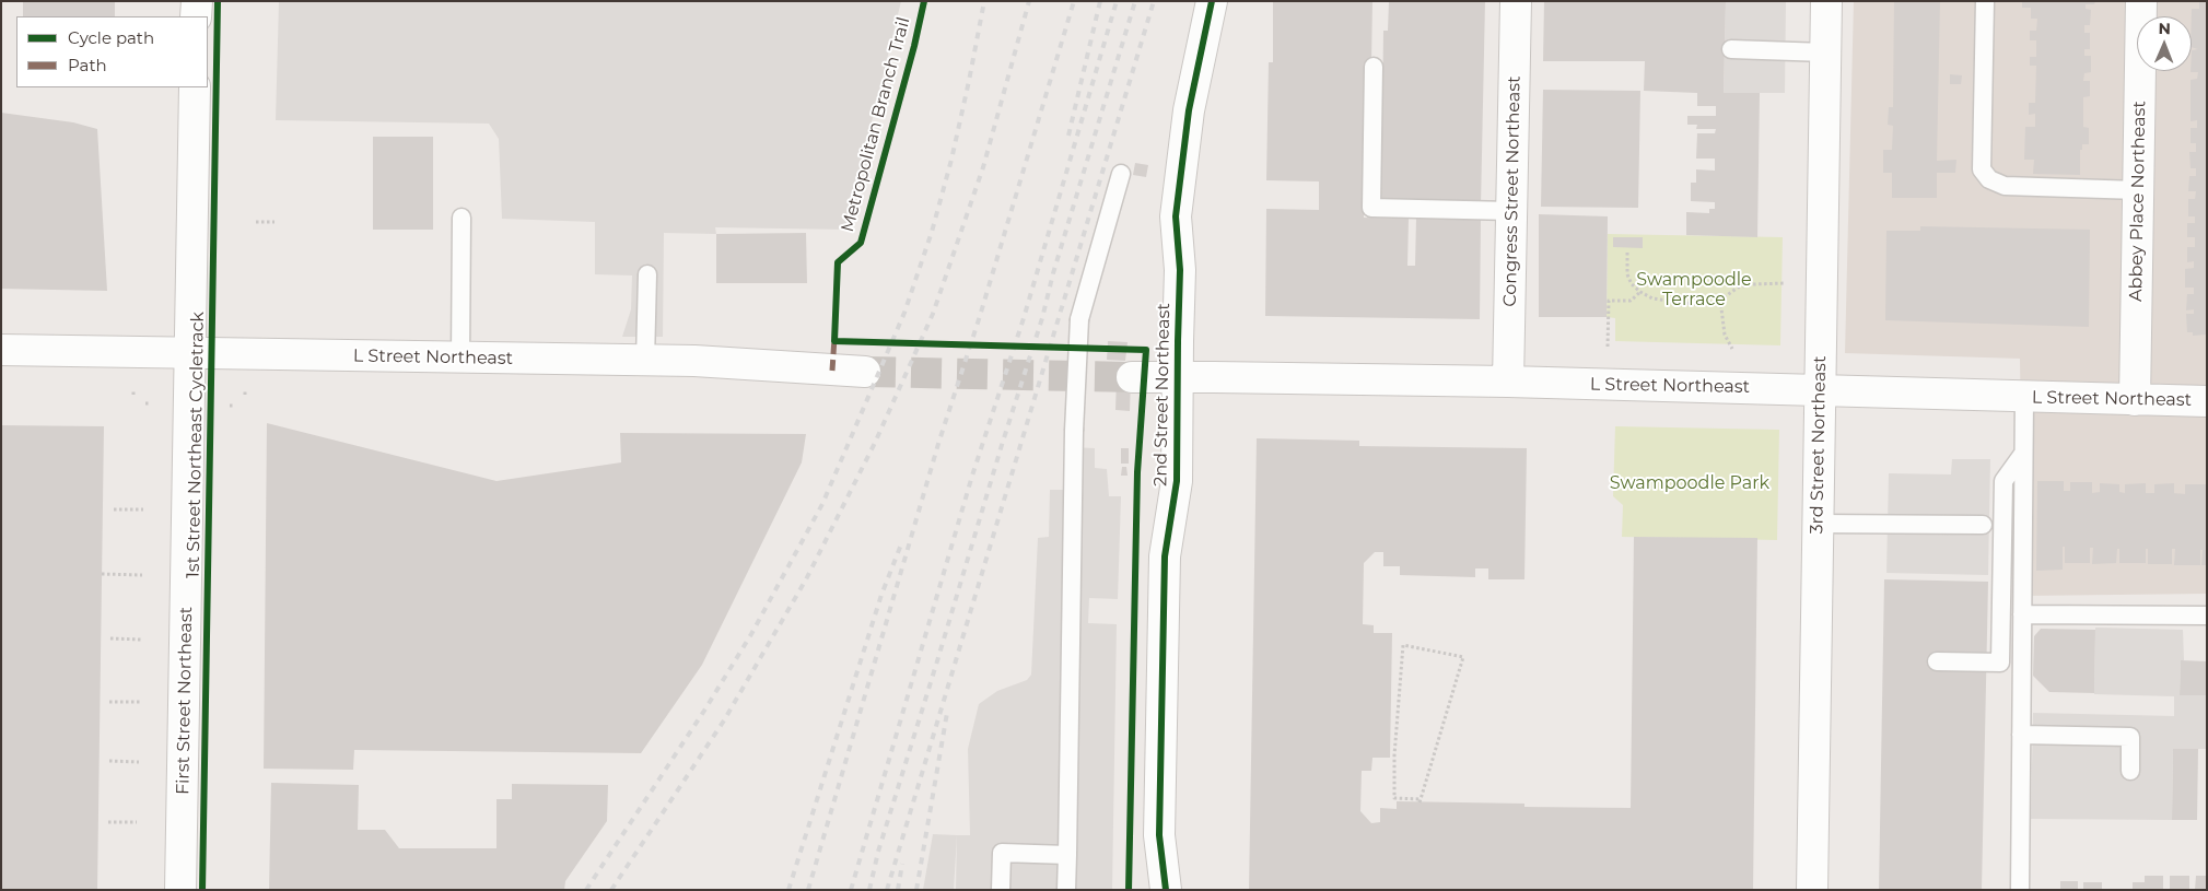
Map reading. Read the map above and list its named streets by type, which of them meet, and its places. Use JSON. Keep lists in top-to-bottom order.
{
  "streets": {
    "street": [
      "Congress Street Northeast",
      "Abbey Place Northeast",
      "L Street Northeast",
      "2nd Street Northeast",
      "3rd Street Northeast",
      "First Street Northeast"
    ],
    "cycle path": ["Metropolitan Branch Trail", "1st Street Northeast Cycletrack"]
  },
  "crossings": [
    ["Congress Street Northeast", "L Street Northeast"],
    ["Abbey Place Northeast", "L Street Northeast"],
    ["L Street Northeast", "2nd Street Northeast"],
    ["L Street Northeast", "3rd Street Northeast"],
    ["L Street Northeast", "First Street Northeast"]
  ],
  "parks": ["Swampoodle Terrace", "Swampoodle Park"],
  "legend": ["Cycle path", "Path"],
  "north": "top"
}
